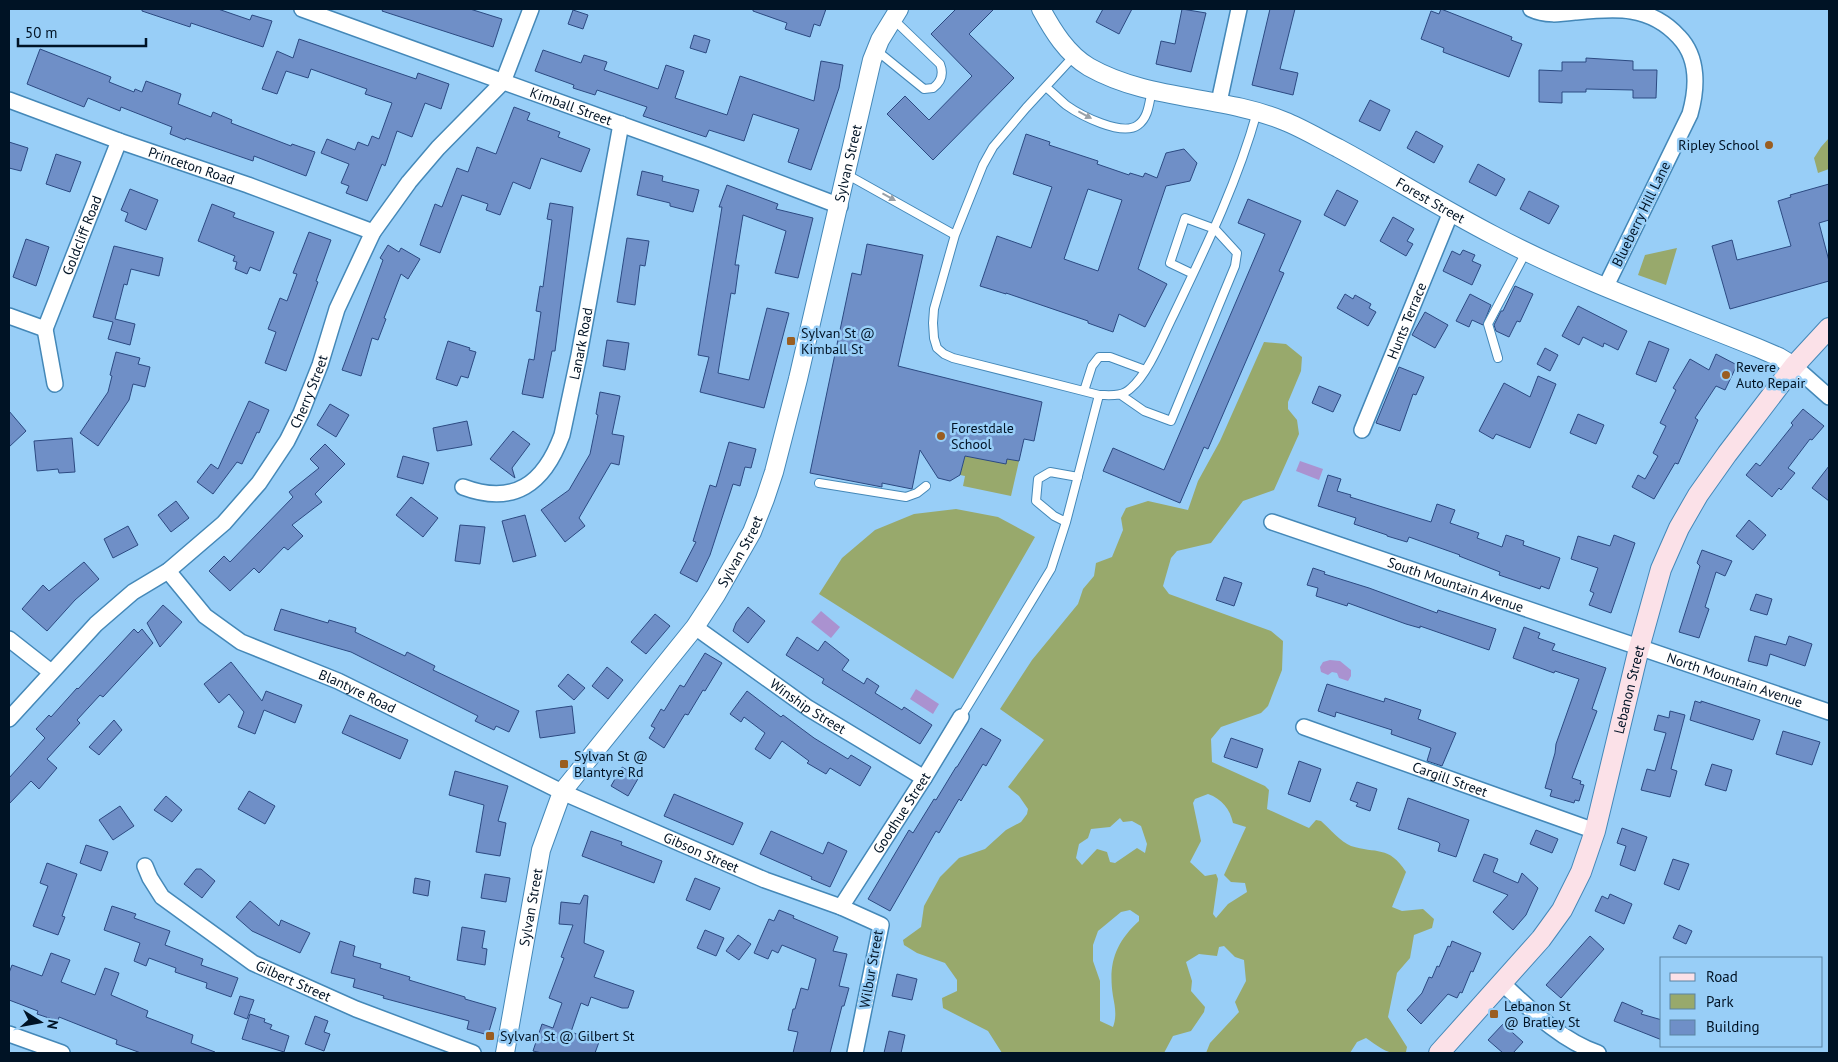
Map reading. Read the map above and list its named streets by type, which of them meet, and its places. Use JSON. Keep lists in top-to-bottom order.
{
  "streets": {
    "main road": ["Lebanon Street"],
    "street": [
      "Kimball Street",
      "Sylvan Street",
      "Princeton Road",
      "Forest Street",
      "Blueberry Hill Lane",
      "Goldcliff Road",
      "Hunts Terrace",
      "Lanark Road",
      "Cherry Street",
      "South Mountain Avenue",
      "North Mountain Avenue",
      "Blantyre Road",
      "Winship Street",
      "Cargill Street",
      "Goodhue Street",
      "Gibson Street",
      "Wilbur Street",
      "Gilbert Street"
    ]
  },
  "crossings": [
    ["Kimball Street", "Sylvan Street"],
    ["Kimball Street", "Lanark Road"],
    ["Kimball Street", "Cherry Street"],
    ["Sylvan Street", "Blantyre Road"],
    ["Sylvan Street", "Winship Street"],
    ["Sylvan Street", "Gibson Street"],
    ["Princeton Road", "Goldcliff Road"],
    ["Princeton Road", "Cherry Street"],
    ["Forest Street", "Blueberry Hill Lane"],
    ["Forest Street", "Hunts Terrace"],
    ["Forest Street", "Lebanon Street"],
    ["Cherry Street", "Blantyre Road"],
    ["South Mountain Avenue", "North Mountain Avenue"],
    ["South Mountain Avenue", "Lebanon Street"],
    ["North Mountain Avenue", "Lebanon Street"],
    ["Lebanon Street", "Cargill Street"],
    ["Blantyre Road", "Gibson Street"],
    ["Winship Street", "Goodhue Street"],
    ["Goodhue Street", "Gibson Street"],
    ["Goodhue Street", "Wilbur Street"],
    ["Gibson Street", "Wilbur Street"]
  ],
  "places": {
    "other": ["Ripley School", "Revere Auto Repair", "Forestdale School"],
    "transit": [
      "Sylvan St @ Kimball St",
      "Sylvan St @ Blantyre Rd",
      "Lebanon St @ Bratley St",
      "Sylvan St @ Gilbert St"
    ]
  },
  "legend": ["Road", "Park", "Building"],
  "scale_bar": "50 m",
  "north": "right"
}
